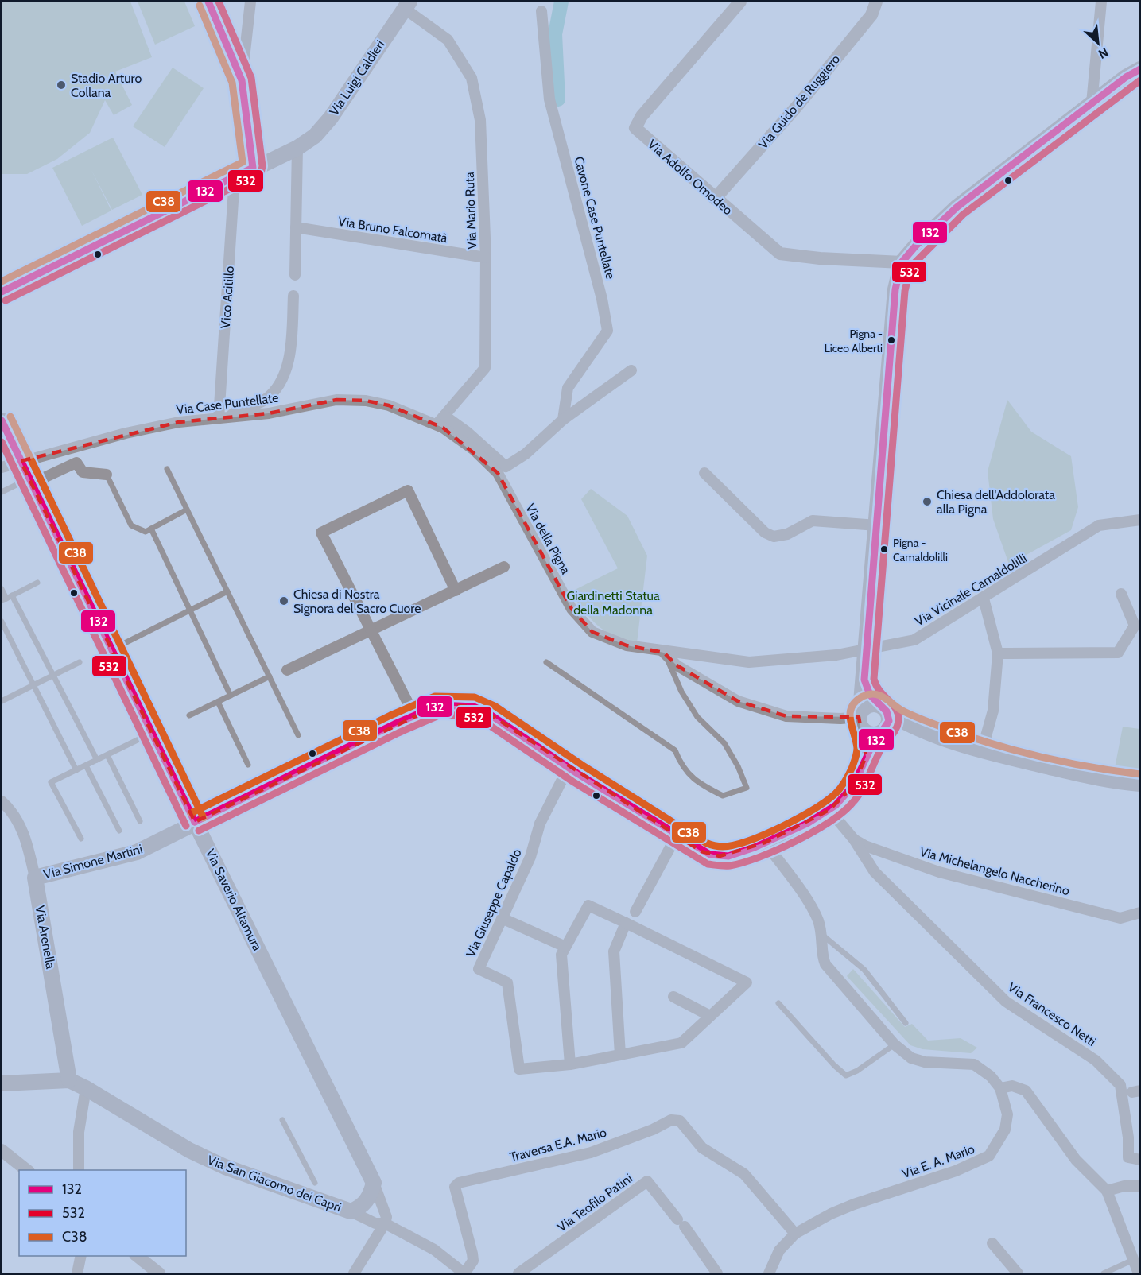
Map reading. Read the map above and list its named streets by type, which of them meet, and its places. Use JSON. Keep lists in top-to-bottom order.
{
  "streets": {
    "main road": [
      "Via Luigi Caldieri",
      "Via Simone Martini",
      "Via Saverio Altamura",
      "Via Arenella",
      "Via San Giacomo dei Capri"
    ],
    "street": [
      "Via Guido de Ruggiero",
      "Via Adolfo Omodeo",
      "Via Mario Ruta",
      "Cavone Case Puntellate",
      "Via Bruno Falcomatà",
      "Vico Acitillo",
      "Via Case Puntellate",
      "Via della Pigna",
      "Via Vicinale Camaldolilli",
      "Via Michelangelo Naccherino",
      "Via Giuseppe Capaldo",
      "Via Francesco Netti",
      "Traversa E.A. Mario",
      "Via E. A. Mario",
      "Via Teofilo Patini"
    ]
  },
  "crossings": [
    ["Via Luigi Caldieri", "Via Mario Ruta"],
    ["Via Luigi Caldieri", "Vico Acitillo"],
    ["Via Guido de Ruggiero", "Via Adolfo Omodeo"],
    ["Via Mario Ruta", "Via Bruno Falcomatà"],
    ["Via Mario Ruta", "Via Case Puntellate"],
    ["Via Mario Ruta", "Via della Pigna"],
    ["Vico Acitillo", "Via Case Puntellate"],
    ["Via Case Puntellate", "Via della Pigna"],
    ["Via Case Puntellate", "Via Saverio Altamura"],
    ["Via della Pigna", "Via Vicinale Camaldolilli"],
    ["Via Simone Martini", "Via Michelangelo Naccherino"],
    ["Via Simone Martini", "Via Saverio Altamura"],
    ["Via Simone Martini", "Via Giuseppe Capaldo"],
    ["Via Simone Martini", "Via Arenella"],
    ["Via Simone Martini", "Via E. A. Mario"],
    ["Via Michelangelo Naccherino", "Via Francesco Netti"],
    ["Via Saverio Altamura", "Via San Giacomo dei Capri"],
    ["Via Arenella", "Via San Giacomo dei Capri"],
    ["Traversa E.A. Mario", "Via E. A. Mario"],
    ["Traversa E.A. Mario", "Via San Giacomo dei Capri"]
  ],
  "parks": ["Giardinetti Statua della Madonna"],
  "places": [
    "Stadio Arturo Collana",
    "Pigna - Liceo Alberti",
    "Chiesa dell'Addolorata alla Pigna",
    "Pigna - Camaldolilli",
    "Chiesa di Nostra Signora del Sacro Cuore"
  ],
  "lines": ["transit line 132", "transit line 532", "transit line C38"],
  "legend": ["132", "532", "C38"],
  "north": "bottom right"
}
